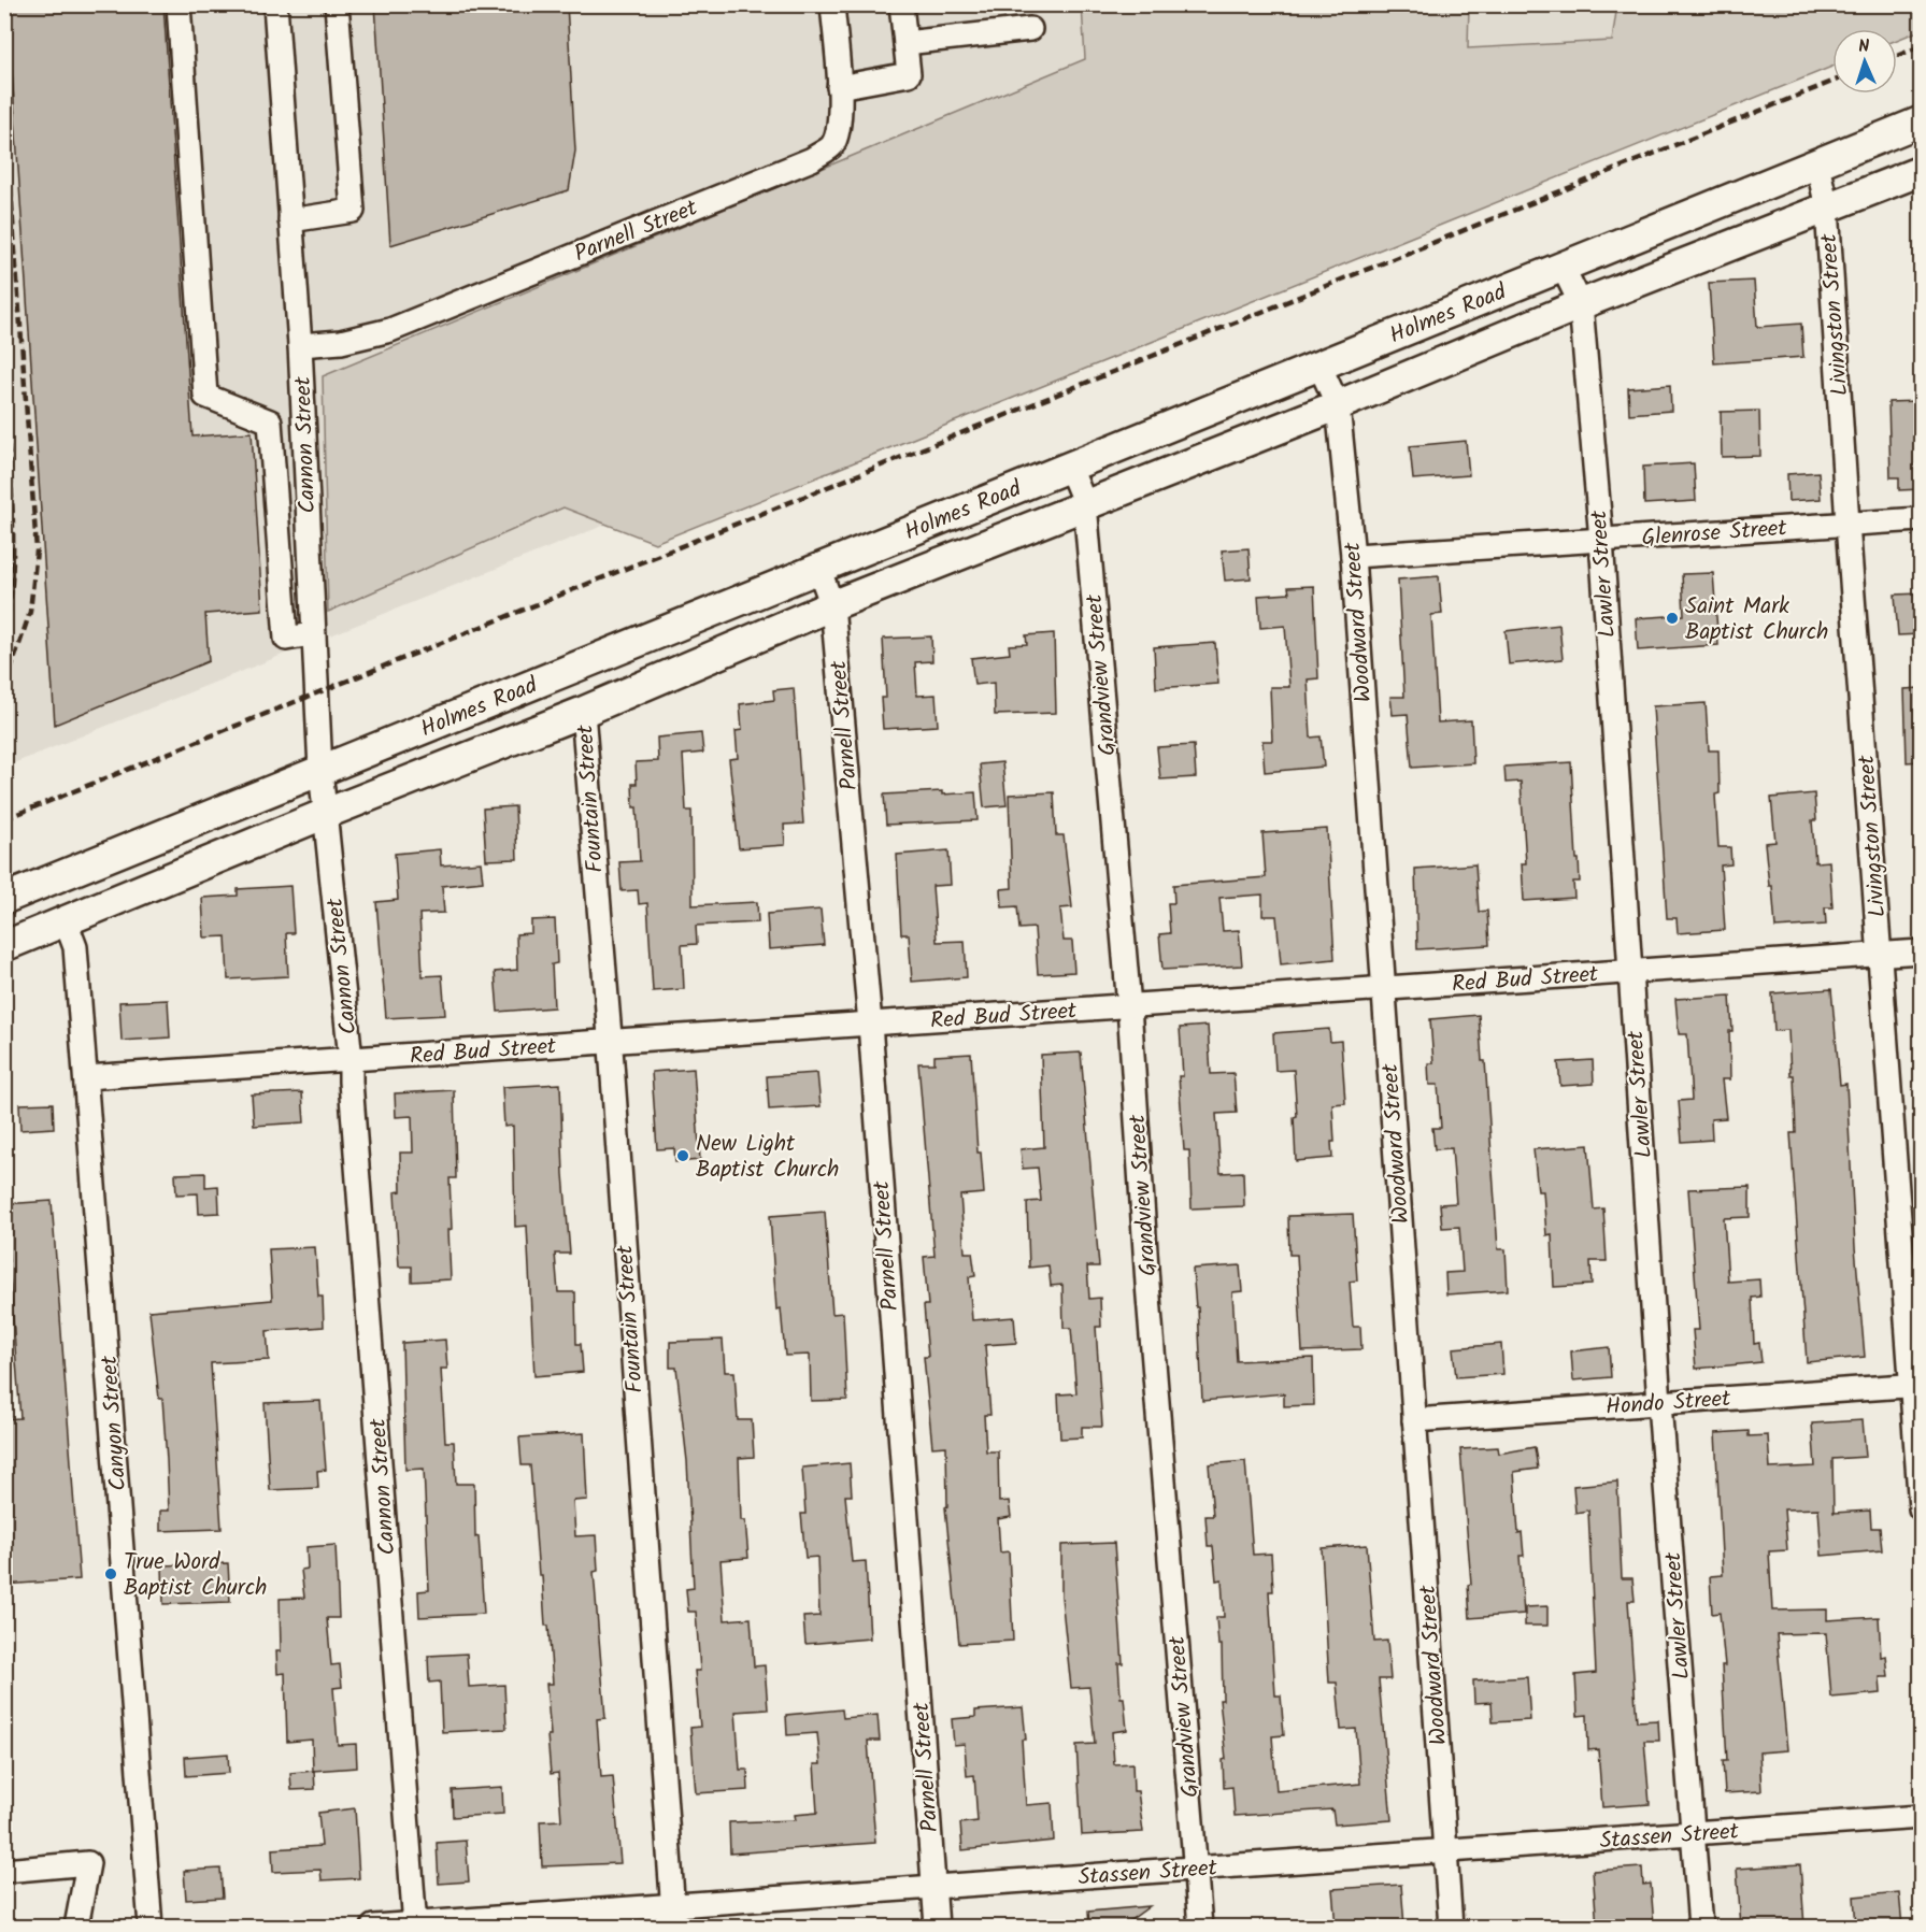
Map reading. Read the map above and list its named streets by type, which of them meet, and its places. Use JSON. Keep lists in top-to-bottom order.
{
  "streets": {
    "main road": ["Holmes Road"],
    "street": [
      "Parnell Street",
      "Livingston Street",
      "Cannon Street",
      "Glenrose Street",
      "Lawler Street",
      "Woodward Street",
      "Grandview Street",
      "Fountain Street",
      "Red Bud Street",
      "Hondo Street",
      "Canyon Street",
      "Stassen Street"
    ]
  },
  "crossings": [
    ["Parnell Street", "Holmes Road"],
    ["Parnell Street", "Cannon Street"],
    ["Parnell Street", "Red Bud Street"],
    ["Parnell Street", "Stassen Street"],
    ["Holmes Road", "Livingston Street"],
    ["Holmes Road", "Cannon Street"],
    ["Holmes Road", "Lawler Street"],
    ["Holmes Road", "Woodward Street"],
    ["Holmes Road", "Grandview Street"],
    ["Holmes Road", "Fountain Street"],
    ["Holmes Road", "Canyon Street"],
    ["Livingston Street", "Glenrose Street"],
    ["Livingston Street", "Red Bud Street"],
    ["Livingston Street", "Hondo Street"],
    ["Cannon Street", "Red Bud Street"],
    ["Cannon Street", "Stassen Street"],
    ["Glenrose Street", "Lawler Street"],
    ["Glenrose Street", "Woodward Street"],
    ["Lawler Street", "Red Bud Street"],
    ["Lawler Street", "Hondo Street"],
    ["Lawler Street", "Stassen Street"],
    ["Woodward Street", "Red Bud Street"],
    ["Woodward Street", "Hondo Street"],
    ["Woodward Street", "Stassen Street"],
    ["Grandview Street", "Red Bud Street"],
    ["Grandview Street", "Stassen Street"],
    ["Fountain Street", "Red Bud Street"],
    ["Fountain Street", "Stassen Street"],
    ["Red Bud Street", "Canyon Street"]
  ],
  "places": ["Saint Mark Baptist Church", "New Light Baptist Church", "True Word Baptist Church"],
  "north": "top"
}
